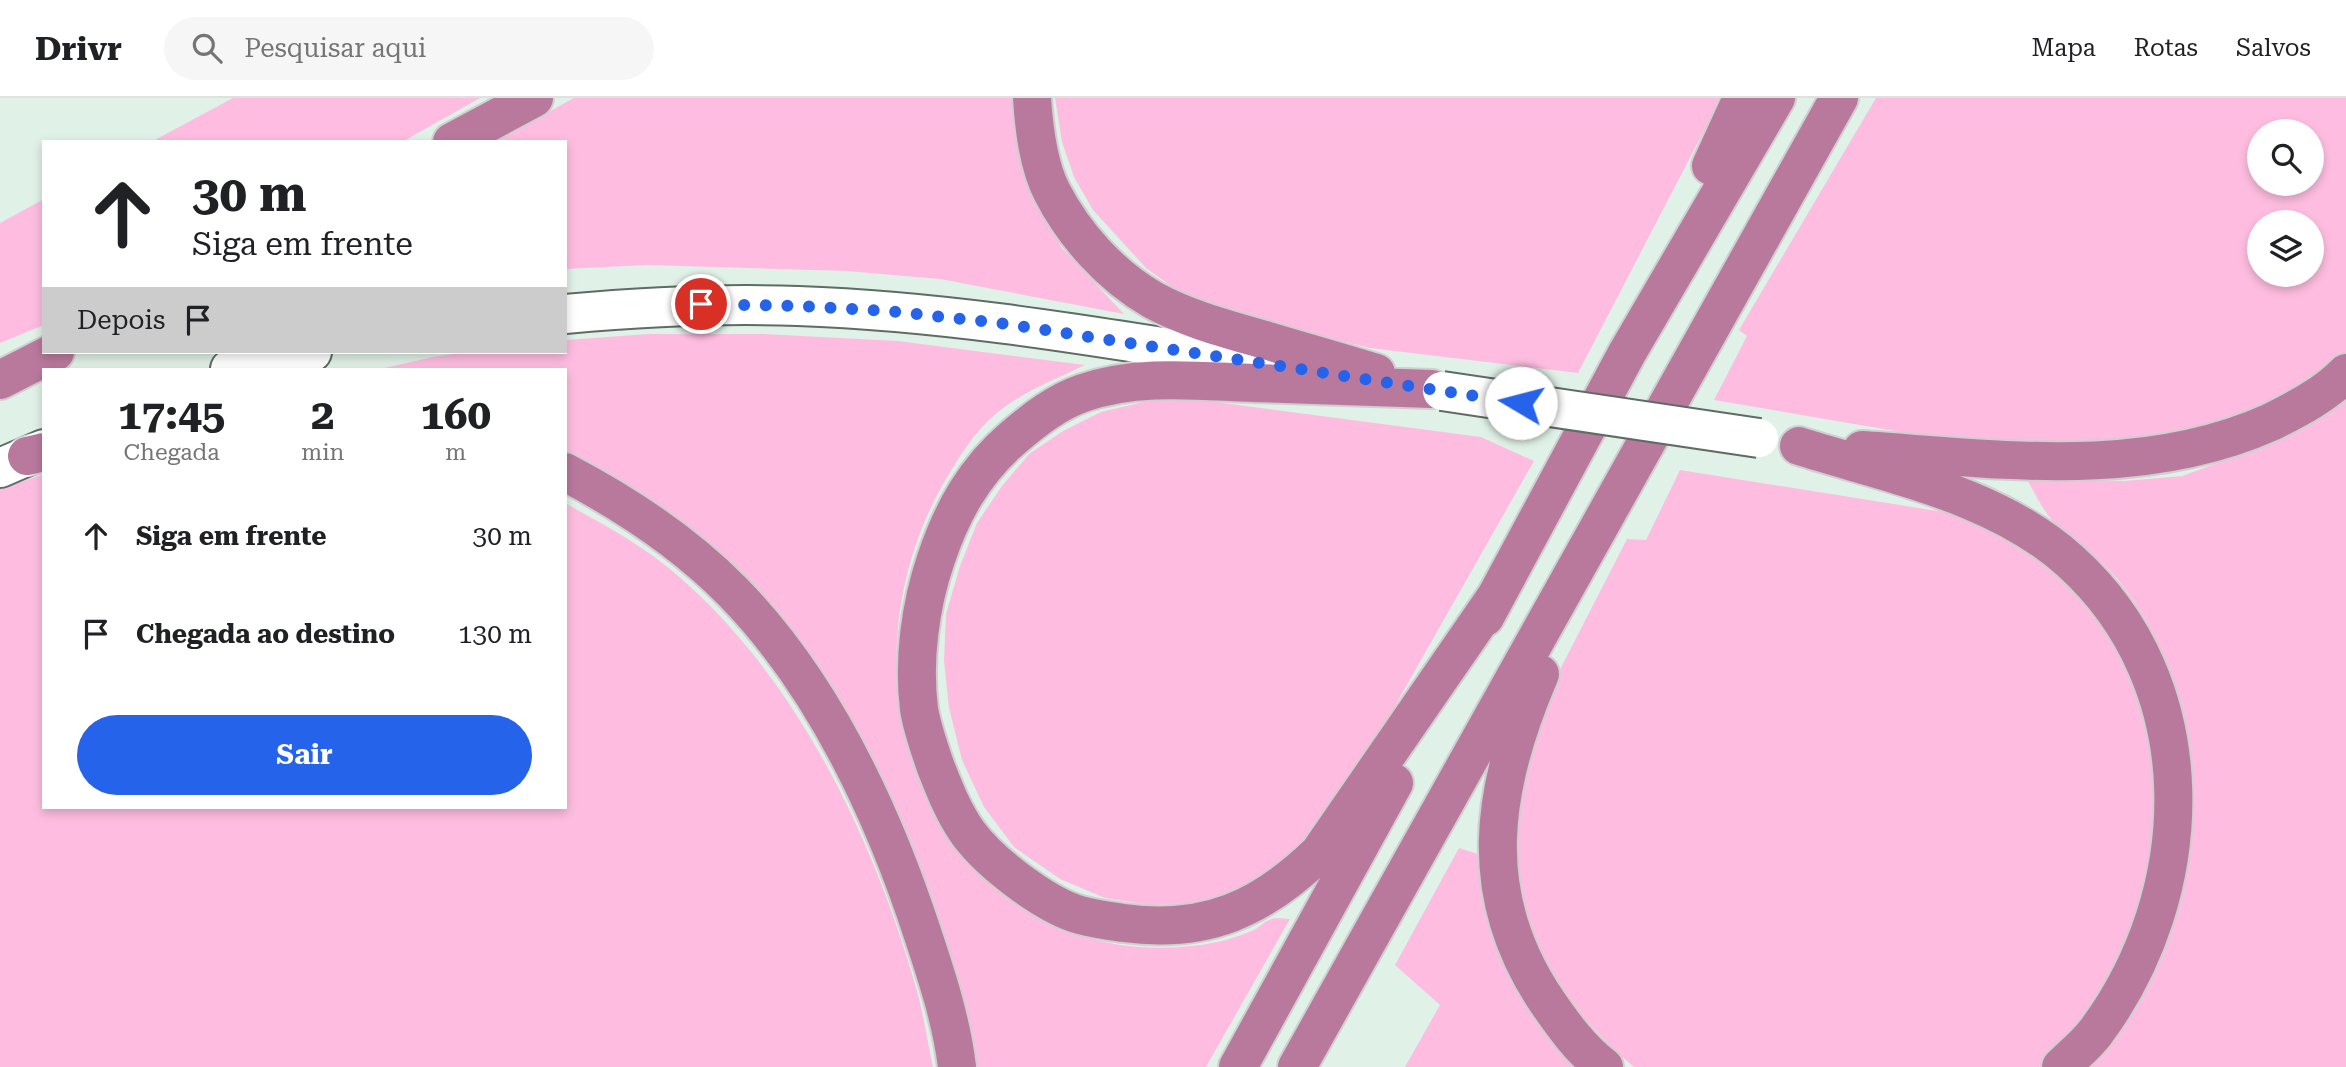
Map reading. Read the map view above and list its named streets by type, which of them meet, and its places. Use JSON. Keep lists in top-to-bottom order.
{
  "page": {
    "header": "Drivr",
    "search": "Pesquisar aqui",
    "nav": ["Mapa", "Rotas", "Salvos"],
    "turn": ["30 m", "Siga em frente"],
    "then": "Depois",
    "eta": [
      "17:45",
      "Chegada",
      "2",
      "min",
      "160",
      "m"
    ],
    "list": [
      {
        "name": "Siga em frente",
        "value": "30 m"
      },
      {
        "name": "Chegada ao destino",
        "value": "130 m"
      }
    ],
    "buttons": "Sair"
  }
}
